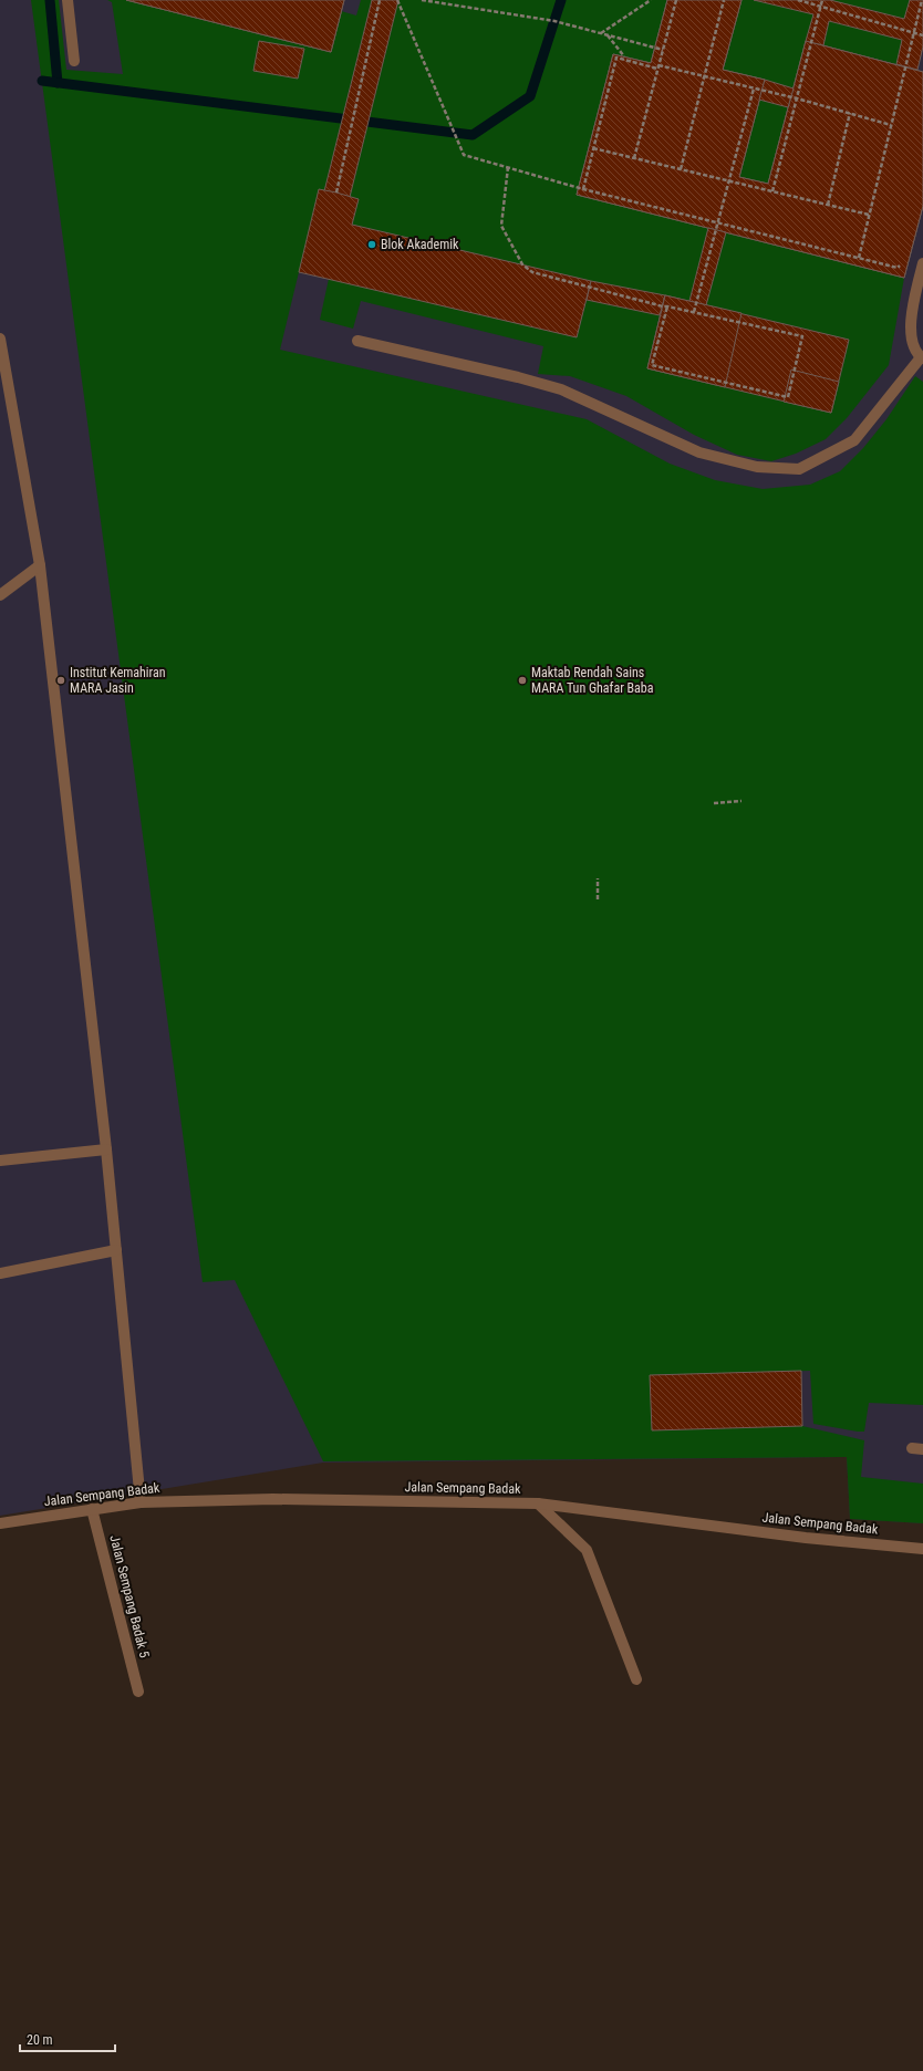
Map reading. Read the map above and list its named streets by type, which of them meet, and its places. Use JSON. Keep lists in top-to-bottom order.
{
  "streets": {
    "street": ["Jalan Sempang Badak", "Jalan Sempang Badak 5"]
  },
  "crossings": [
    ["Jalan Sempang Badak", "Jalan Sempang Badak 5"]
  ],
  "places": ["Blok Akademik", "Institut Kemahiran MARA Jasin", "Maktab Rendah Sains MARA Tun Ghafar Baba"],
  "scale_bar": "20 m"
}
